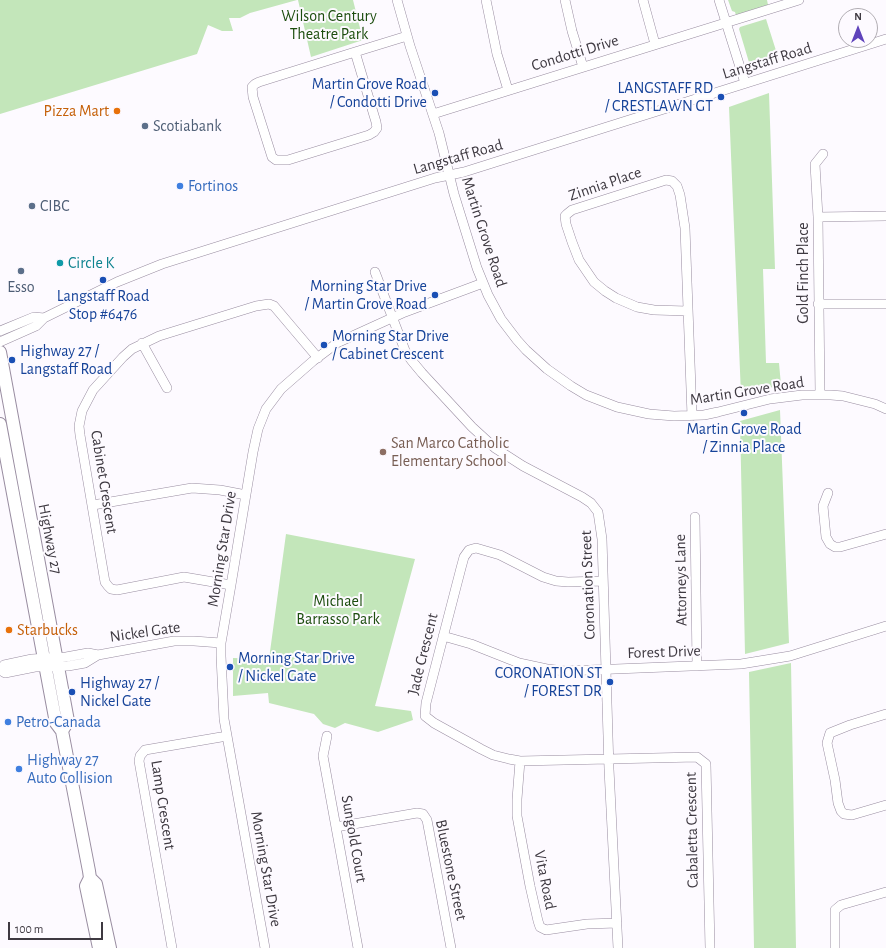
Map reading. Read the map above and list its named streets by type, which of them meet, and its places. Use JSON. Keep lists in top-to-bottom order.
{
  "streets": {
    "main road": ["Highway 27"],
    "street": [
      "Condotti Drive",
      "Langstaff Road",
      "Zinnia Place",
      "Martin Grove Road",
      "Gold Finch Place",
      "Cabinet Crescent",
      "Morning Star Drive",
      "Attorneys Lane",
      "Coronation Street",
      "Nickel Gate",
      "Forest Drive",
      "Jade Crescent",
      "Lamp Crescent",
      "Cabaletta Crescent",
      "Sungold Court",
      "Bluestone Street",
      "Vita Road"
    ]
  },
  "crossings": [
    ["Condotti Drive", "Martin Grove Road"],
    ["Langstaff Road", "Martin Grove Road"],
    ["Zinnia Place", "Martin Grove Road"],
    ["Martin Grove Road", "Gold Finch Place"],
    ["Martin Grove Road", "Morning Star Drive"],
    ["Cabinet Crescent", "Morning Star Drive"],
    ["Highway 27", "Nickel Gate"],
    ["Morning Star Drive", "Coronation Street"],
    ["Morning Star Drive", "Nickel Gate"],
    ["Morning Star Drive", "Lamp Crescent"],
    ["Attorneys Lane", "Forest Drive"],
    ["Coronation Street", "Forest Drive"],
    ["Coronation Street", "Jade Crescent"],
    ["Coronation Street", "Cabaletta Crescent"],
    ["Coronation Street", "Vita Road"],
    ["Forest Drive", "Jade Crescent"],
    ["Jade Crescent", "Cabaletta Crescent"],
    ["Jade Crescent", "Vita Road"],
    ["Sungold Court", "Bluestone Street"]
  ],
  "parks": ["Wilson Century Theatre Park", "Michael Barrasso Park"],
  "places": [
    "Martin Grove Road / Condotti Drive",
    "LANGSTAFF RD / CRESTLAWN GT",
    "Pizza Mart",
    "Scotiabank",
    "Fortinos",
    "CIBC",
    "Circle K",
    "Esso",
    "Langstaff Road Stop #6476",
    "Morning Star Drive / Martin Grove Road",
    "Morning Star Drive / Cabinet Crescent",
    "Highway 27 / Langstaff Road",
    "Martin Grove Road / Zinnia Place",
    "San Marco Catholic Elementary School",
    "Starbucks",
    "Morning Star Drive / Nickel Gate",
    "CORONATION ST / FOREST DR",
    "Highway 27 / Nickel Gate",
    "Petro-Canada",
    "Highway 27 Auto Collision"
  ],
  "scale_bar": "100 m",
  "north": "top"
}
